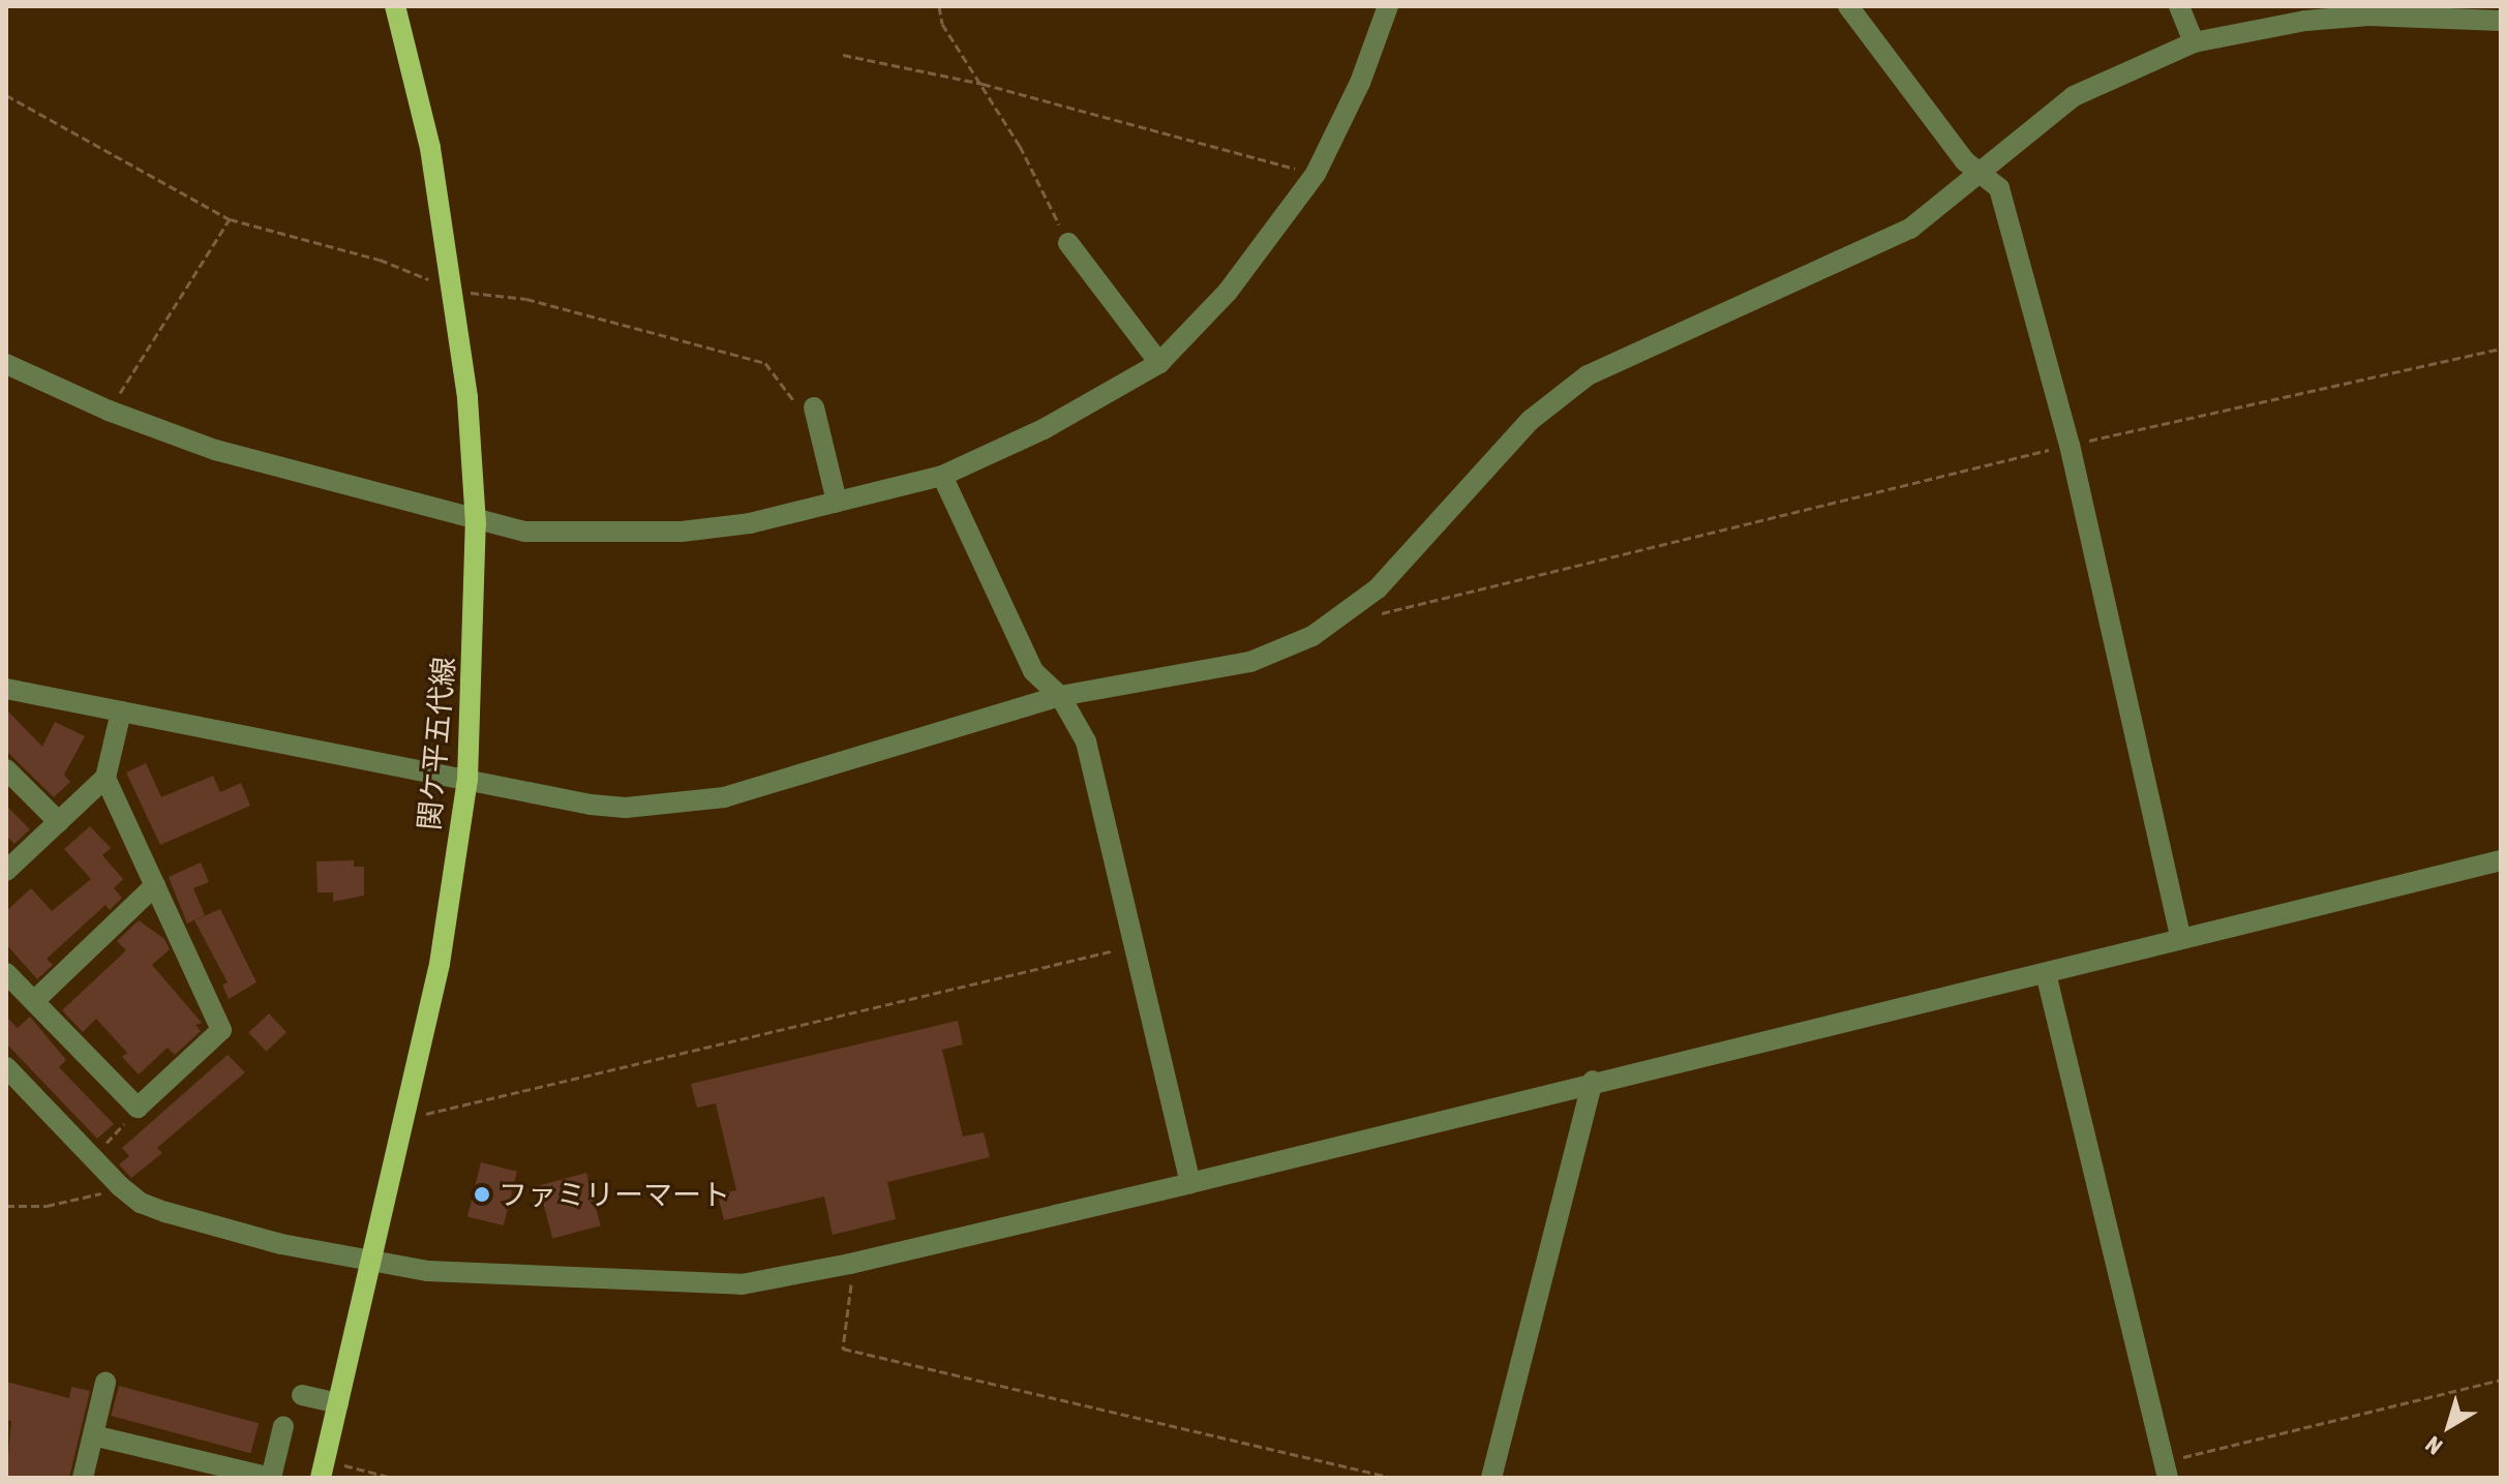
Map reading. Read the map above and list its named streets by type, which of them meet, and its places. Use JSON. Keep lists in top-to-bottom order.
{
  "streets": {
    "main road": ["関ケ平五代線"]
  },
  "places": ["ファミリーマート"],
  "north": "bottom left"
}
